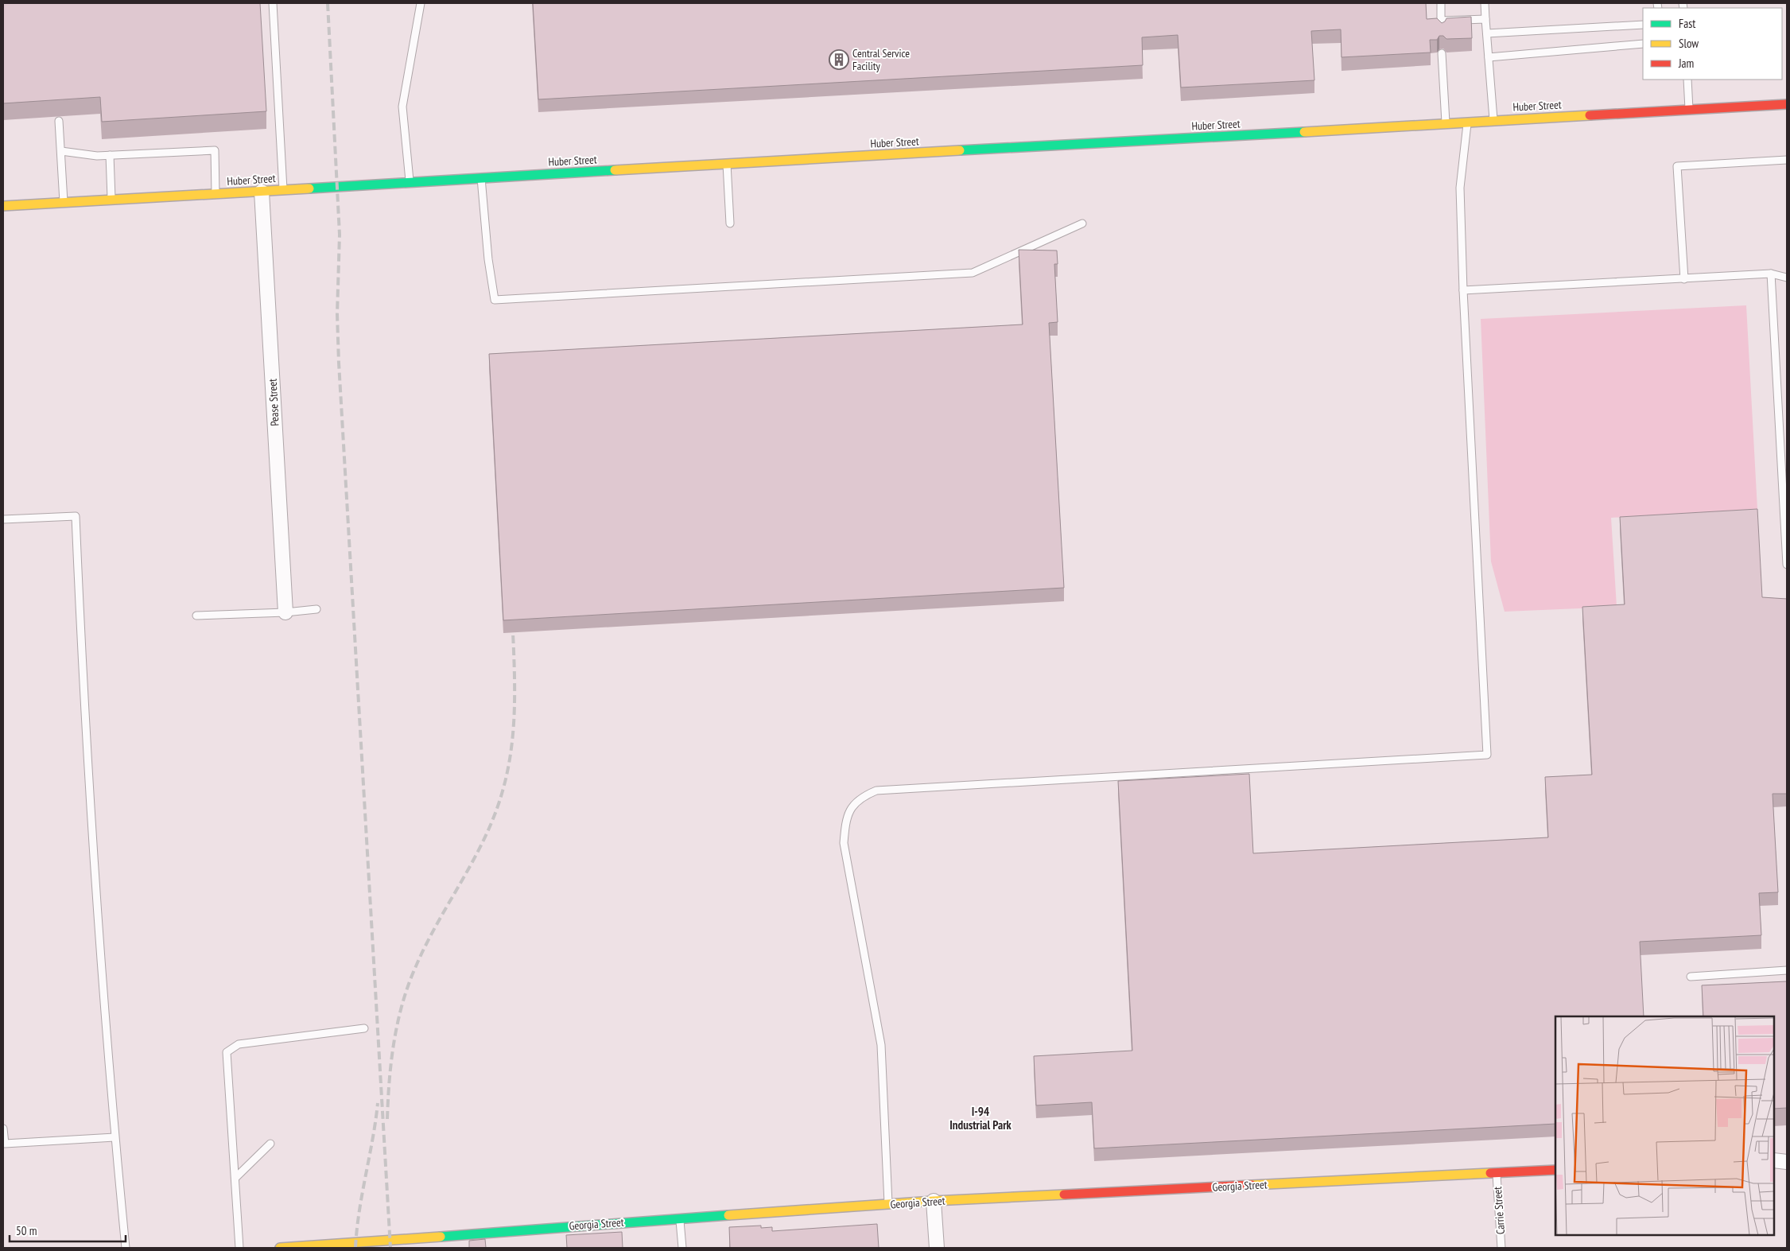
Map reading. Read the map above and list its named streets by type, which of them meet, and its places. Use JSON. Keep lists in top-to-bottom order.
{
  "streets": {
    "street": ["Huber Street", "Pease Street", "Georgia Street"],
    "lane": ["Carrie Street"]
  },
  "crossings": [
    ["Huber Street", "Pease Street"],
    ["Georgia Street", "Carrie Street"]
  ],
  "districts": ["I-94 Industrial Park"],
  "places": {
    "building": ["Central Service Facility"]
  },
  "legend": ["Fast", "Slow", "Jam"],
  "scale_bar": "50 m"
}
